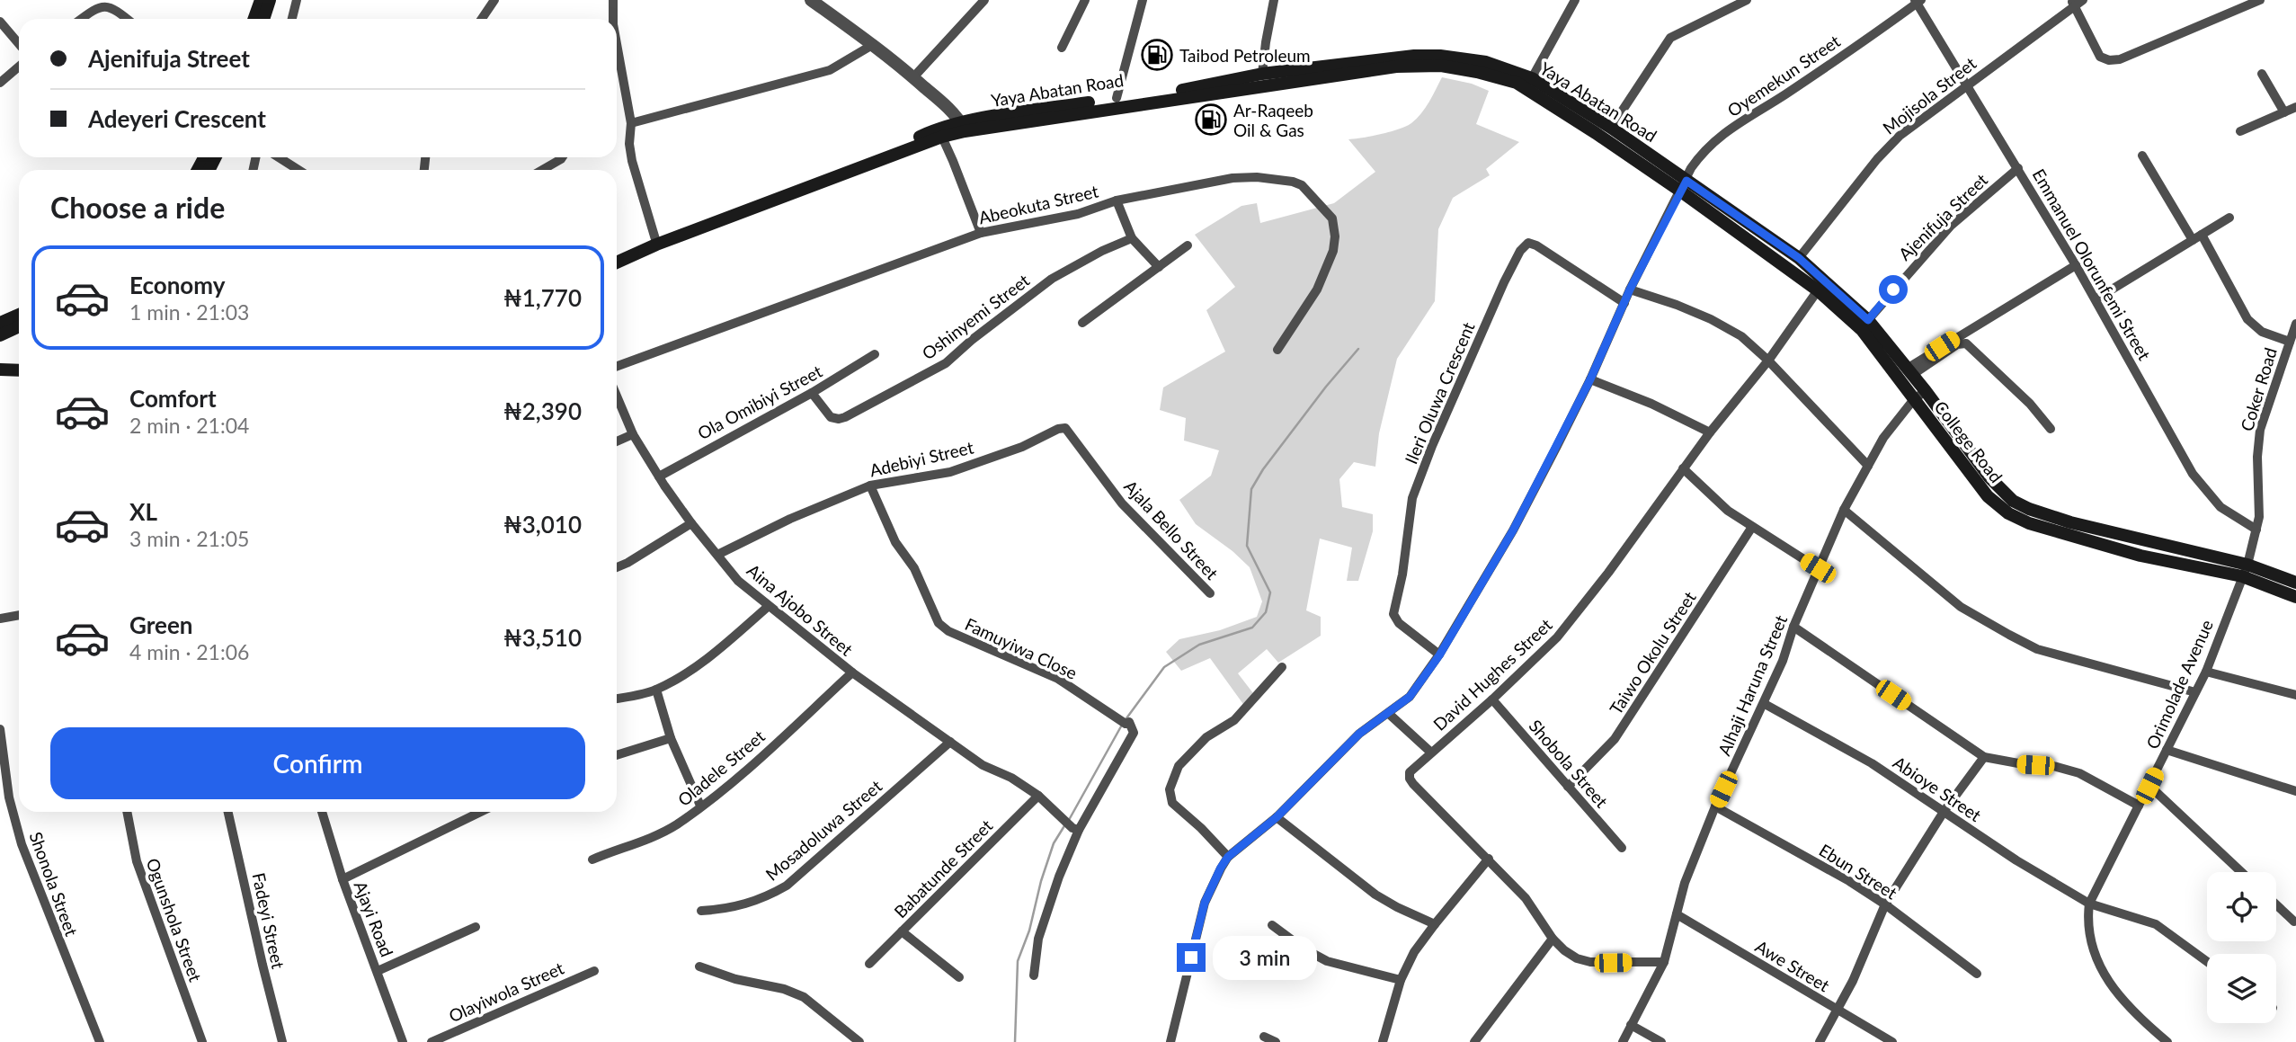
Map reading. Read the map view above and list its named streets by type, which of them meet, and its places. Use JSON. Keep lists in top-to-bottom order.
{
  "streets": {
    "main road": ["Yaya Abatan Road", "College Road"],
    "street": [
      "Oyemekun Street",
      "Mojisola Street",
      "Abeokuta Street",
      "Ajenifuja Street",
      "Emmanuel Olorunfemi Street",
      "Oshinyemi Street",
      "Coker Road",
      "Ileri Oluwa Crescent",
      "Ola Omibiyi Street",
      "Adebiyi Street",
      "Ajala Bello Street",
      "Aina Ajobo Street",
      "Famuyiwa Close",
      "Taiwo Okolu Street",
      "David Hughes Street",
      "Orimolade Avenue",
      "Alhaji Haruna Street",
      "Shobola Street",
      "Oladele Street",
      "Abioye Street",
      "Mosadoluwa Street",
      "Babatunde Street",
      "Ebun Street",
      "Shonola Street",
      "Ajayi Road",
      "Ogunshola Street",
      "Fadeyi Street",
      "Awe Street",
      "Olayiwola Street"
    ]
  },
  "crossings": [
    ["Oyemekun Street", "Yaya Abatan Road"],
    ["Oyemekun Street", "Emmanuel Olorunfemi Street"],
    ["Oyemekun Street", "Ileri Oluwa Crescent"],
    ["Oyemekun Street", "College Road"],
    ["Yaya Abatan Road", "College Road"],
    ["Mojisola Street", "Emmanuel Olorunfemi Street"],
    ["Mojisola Street", "College Road"],
    ["Ajenifuja Street", "Emmanuel Olorunfemi Street"],
    ["Ajenifuja Street", "College Road"],
    ["Emmanuel Olorunfemi Street", "Coker Road"],
    ["Oshinyemi Street", "Ola Omibiyi Street"],
    ["Coker Road", "College Road"],
    ["Coker Road", "Orimolade Avenue"],
    ["Ola Omibiyi Street", "Aina Ajobo Street"],
    ["College Road", "David Hughes Street"],
    ["College Road", "Orimolade Avenue"],
    ["College Road", "Alhaji Haruna Street"],
    ["Adebiyi Street", "Ajala Bello Street"],
    ["Adebiyi Street", "Aina Ajobo Street"],
    ["Adebiyi Street", "Famuyiwa Close"],
    ["Aina Ajobo Street", "Famuyiwa Close"],
    ["Aina Ajobo Street", "Oladele Street"],
    ["Aina Ajobo Street", "Mosadoluwa Street"],
    ["Aina Ajobo Street", "Babatunde Street"],
    ["Taiwo Okolu Street", "Shobola Street"],
    ["David Hughes Street", "Alhaji Haruna Street"],
    ["David Hughes Street", "Shobola Street"],
    ["Orimolade Avenue", "Abioye Street"],
    ["Alhaji Haruna Street", "Abioye Street"],
    ["Alhaji Haruna Street", "Ebun Street"],
    ["Alhaji Haruna Street", "Awe Street"]
  ],
  "places": {
    "fuel station": ["Taibod Petroleum", "Ar-Raqeeb Oil & Gas"]
  },
  "page": {
    "banner": ["Ajenifuja Street", "Adeyeri Crescent"],
    "heading": "Choose a ride",
    "list": [
      {
        "name": "Economy",
        "note": "1 min · 21:03",
        "value": "₦1,770"
      },
      {
        "name": "Comfort",
        "note": "2 min · 21:04",
        "value": "₦2,390"
      },
      {
        "name": "XL",
        "note": "3 min · 21:05",
        "value": "₦3,010"
      },
      {
        "name": "Green",
        "note": "4 min · 21:06",
        "value": "₦3,510"
      }
    ],
    "buttons": "Confirm",
    "bubble": "3 min"
  }
}
